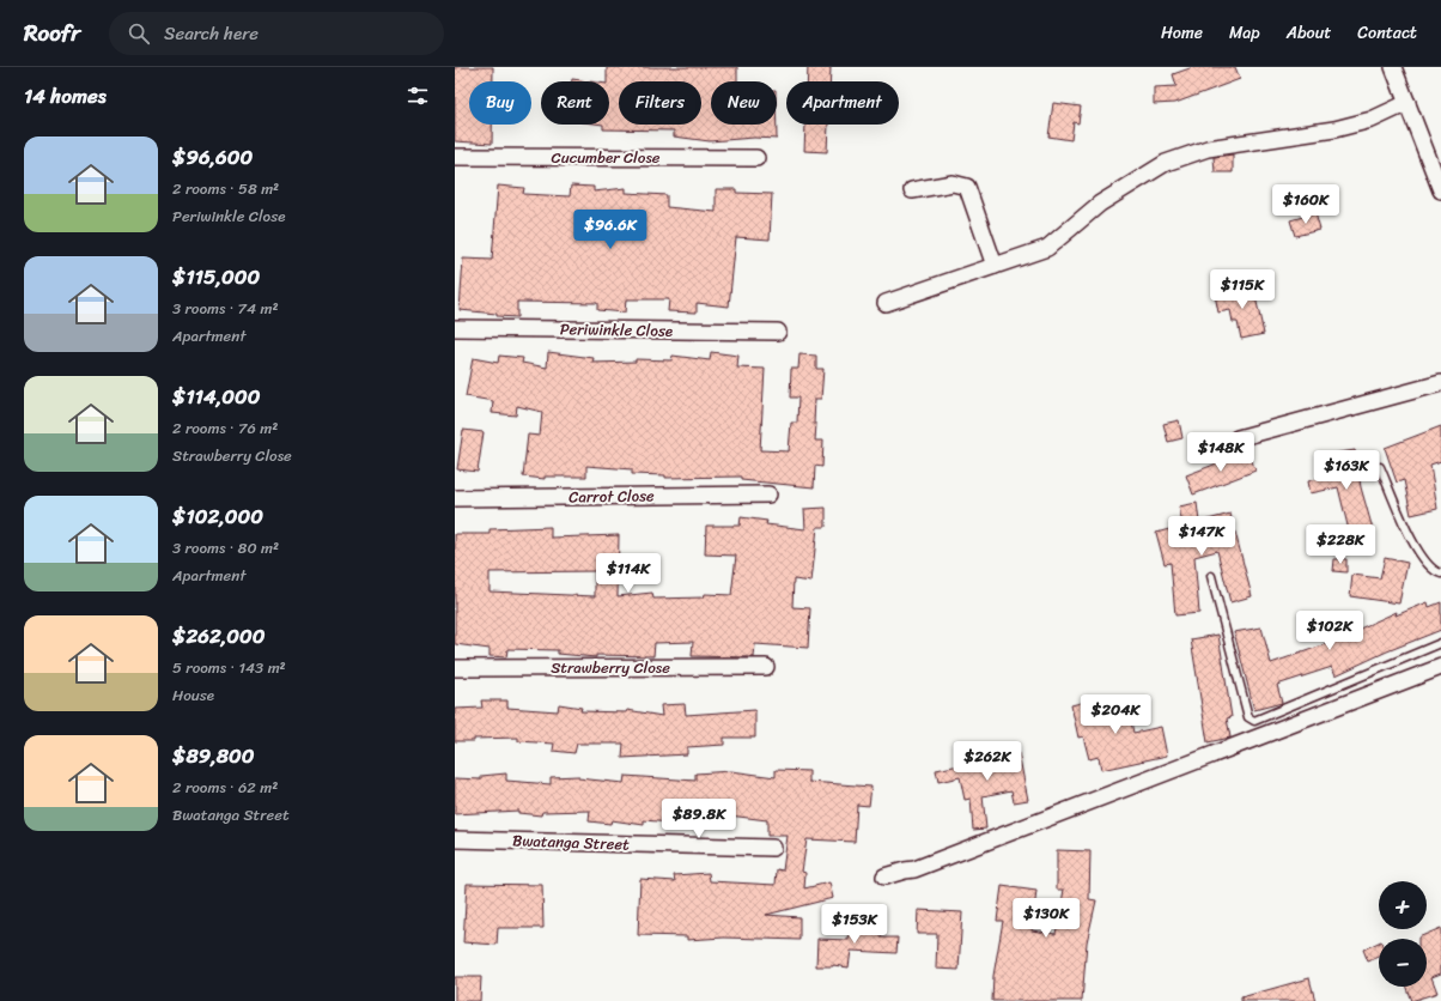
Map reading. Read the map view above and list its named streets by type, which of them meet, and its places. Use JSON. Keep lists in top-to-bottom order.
{
  "streets": {
    "street": [
      "Cucumber Close",
      "Periwinkle Close",
      "Carrot Close",
      "Strawberry Close",
      "Bwatanga Street"
    ]
  },
  "page": {
    "header": "Roofr",
    "search": "Search here",
    "nav": [
      "Home",
      "Map",
      "About",
      "Contact"
    ],
    "heading": "14 homes",
    "chip": [
      "Buy",
      "Rent",
      "Filters",
      "New",
      "Apartment"
    ],
    "list": [
      {
        "name": "$96,600",
        "note": "2 rooms · 58 m² · Periwinkle Close"
      },
      {
        "name": "$115,000",
        "note": "3 rooms · 74 m² · Apartment"
      },
      {
        "name": "$114,000",
        "note": "2 rooms · 76 m² · Strawberry Close"
      },
      {
        "name": "$102,000",
        "note": "3 rooms · 80 m² · Apartment"
      },
      {
        "name": "$262,000",
        "note": "5 rooms · 143 m² · House"
      },
      {
        "name": "$89,800",
        "note": "2 rooms · 62 m² · Bwatanga Street"
      }
    ],
    "price": [
      "$160K",
      "$96.6K",
      "$115K",
      "$148K",
      "$163K",
      "$147K",
      "$228K",
      "$114K",
      "$102K",
      "$204K",
      "$262K",
      "$89.8K",
      "$130K",
      "$153K"
    ],
    "map_buttons": ["+", "−"]
  }
}
